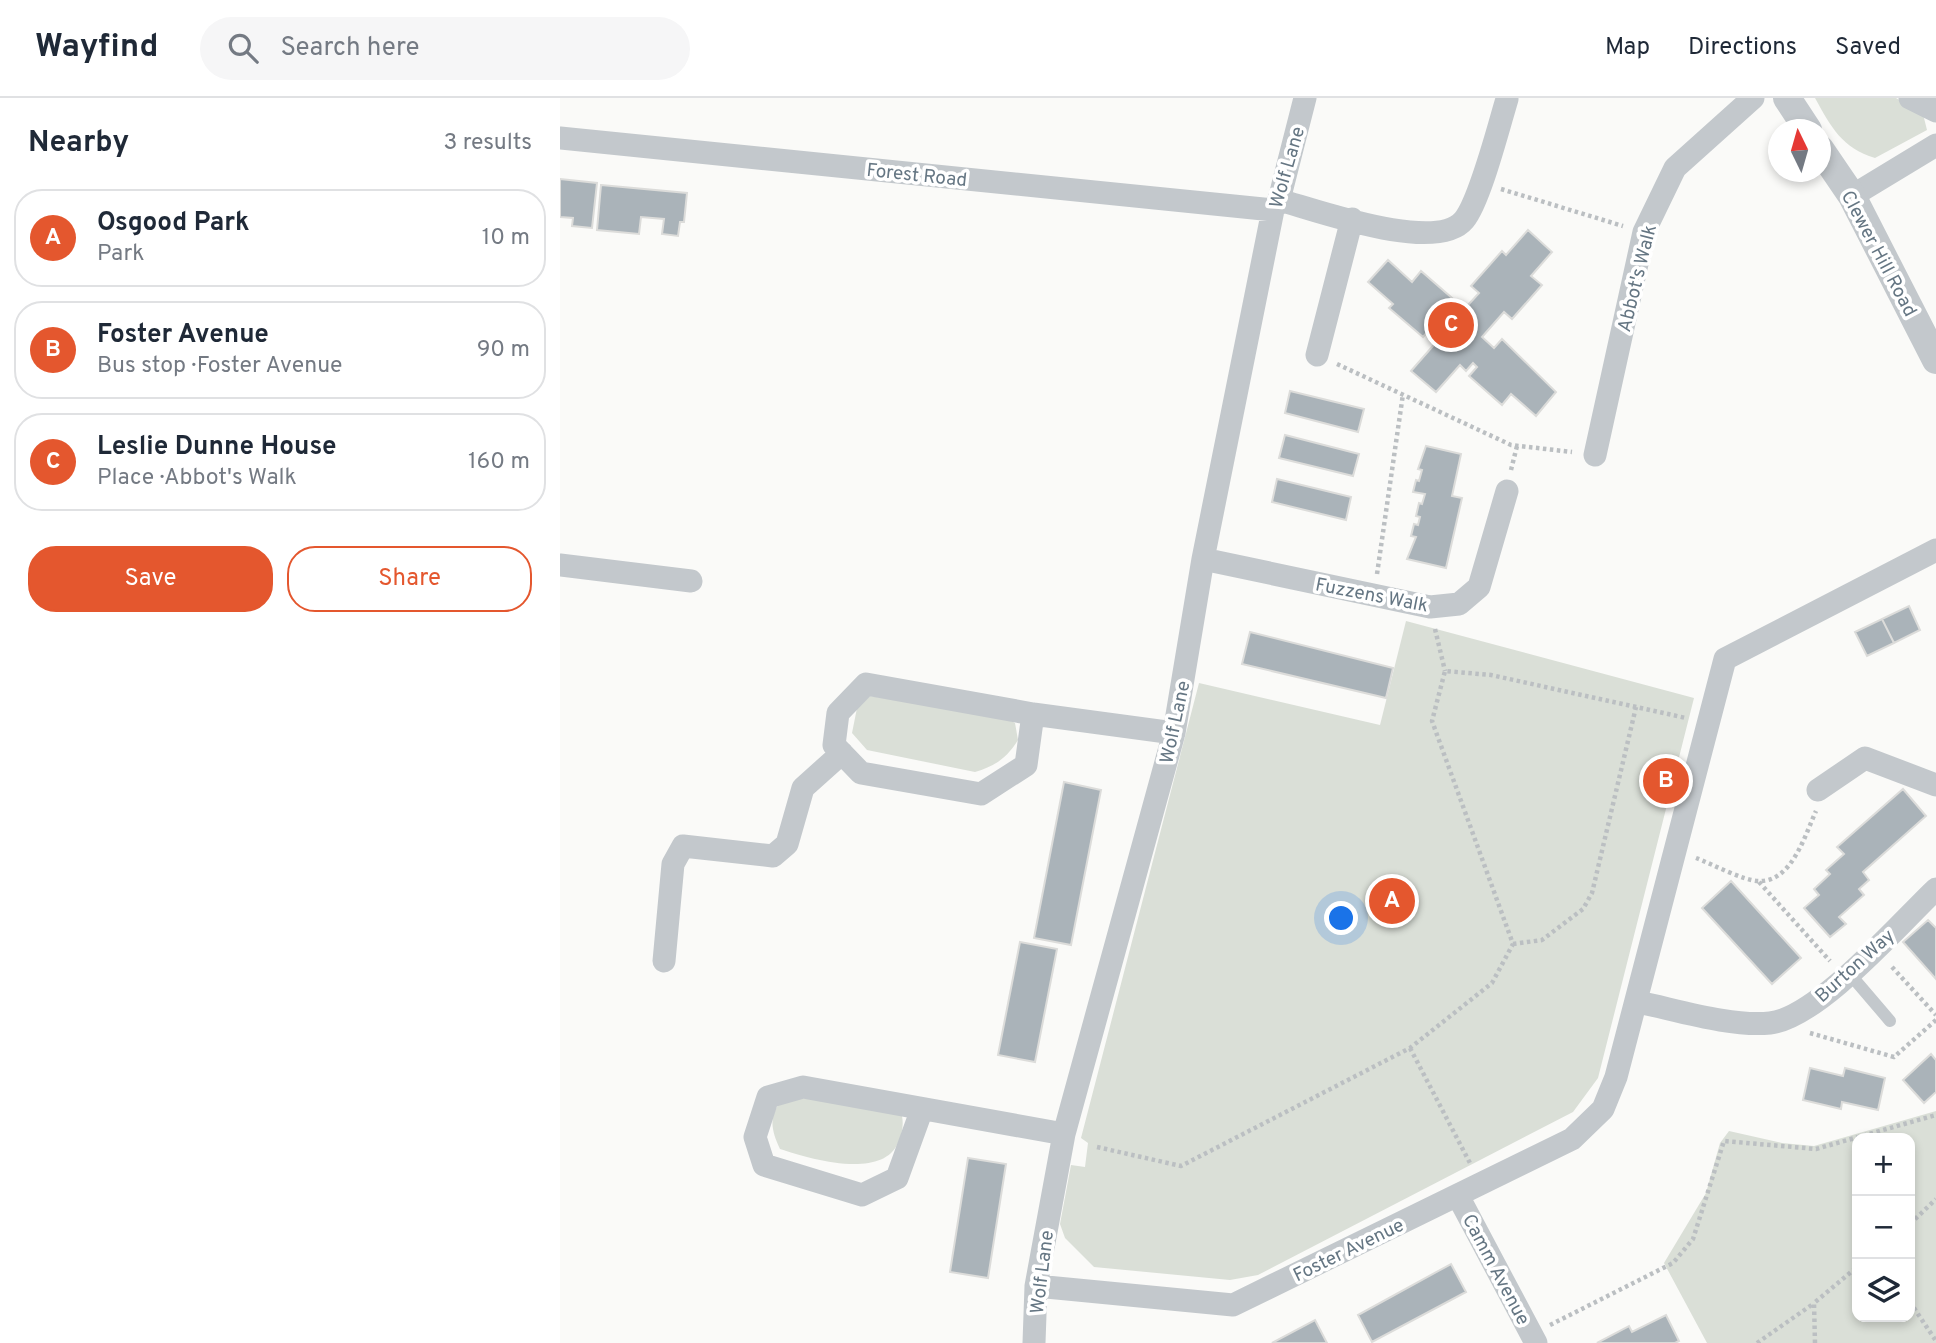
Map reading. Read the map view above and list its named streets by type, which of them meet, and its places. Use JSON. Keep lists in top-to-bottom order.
{
  "streets": {
    "street": [
      "Wolf Lane",
      "Forest Road",
      "Clewer Hill Road",
      "Abbot's Walk",
      "Fuzzens Walk",
      "Burton Way",
      "Foster Avenue",
      "Camm Avenue"
    ]
  },
  "crossings": [
    ["Wolf Lane", "Forest Road"],
    ["Wolf Lane", "Fuzzens Walk"],
    ["Wolf Lane", "Foster Avenue"],
    ["Burton Way", "Foster Avenue"],
    ["Foster Avenue", "Camm Avenue"]
  ],
  "north": "top",
  "page": {
    "header": "Wayfind",
    "search": "Search here",
    "nav": ["Map", "Directions", "Saved"],
    "heading": ["Nearby", "3 results"],
    "list": [
      {
        "mark": "A",
        "name": "Osgood Park",
        "note": "Park",
        "value": "10 m"
      },
      {
        "mark": "B",
        "name": "Foster Avenue",
        "note": "Bus stop · Foster Avenue",
        "value": "90 m"
      },
      {
        "mark": "C",
        "name": "Leslie Dunne House",
        "note": "Place · Abbot's Walk",
        "value": "160 m"
      }
    ],
    "pins": ["C", "B", "A"],
    "buttons": ["Save", "Share"],
    "map_buttons": ["+", "−"]
  }
}
